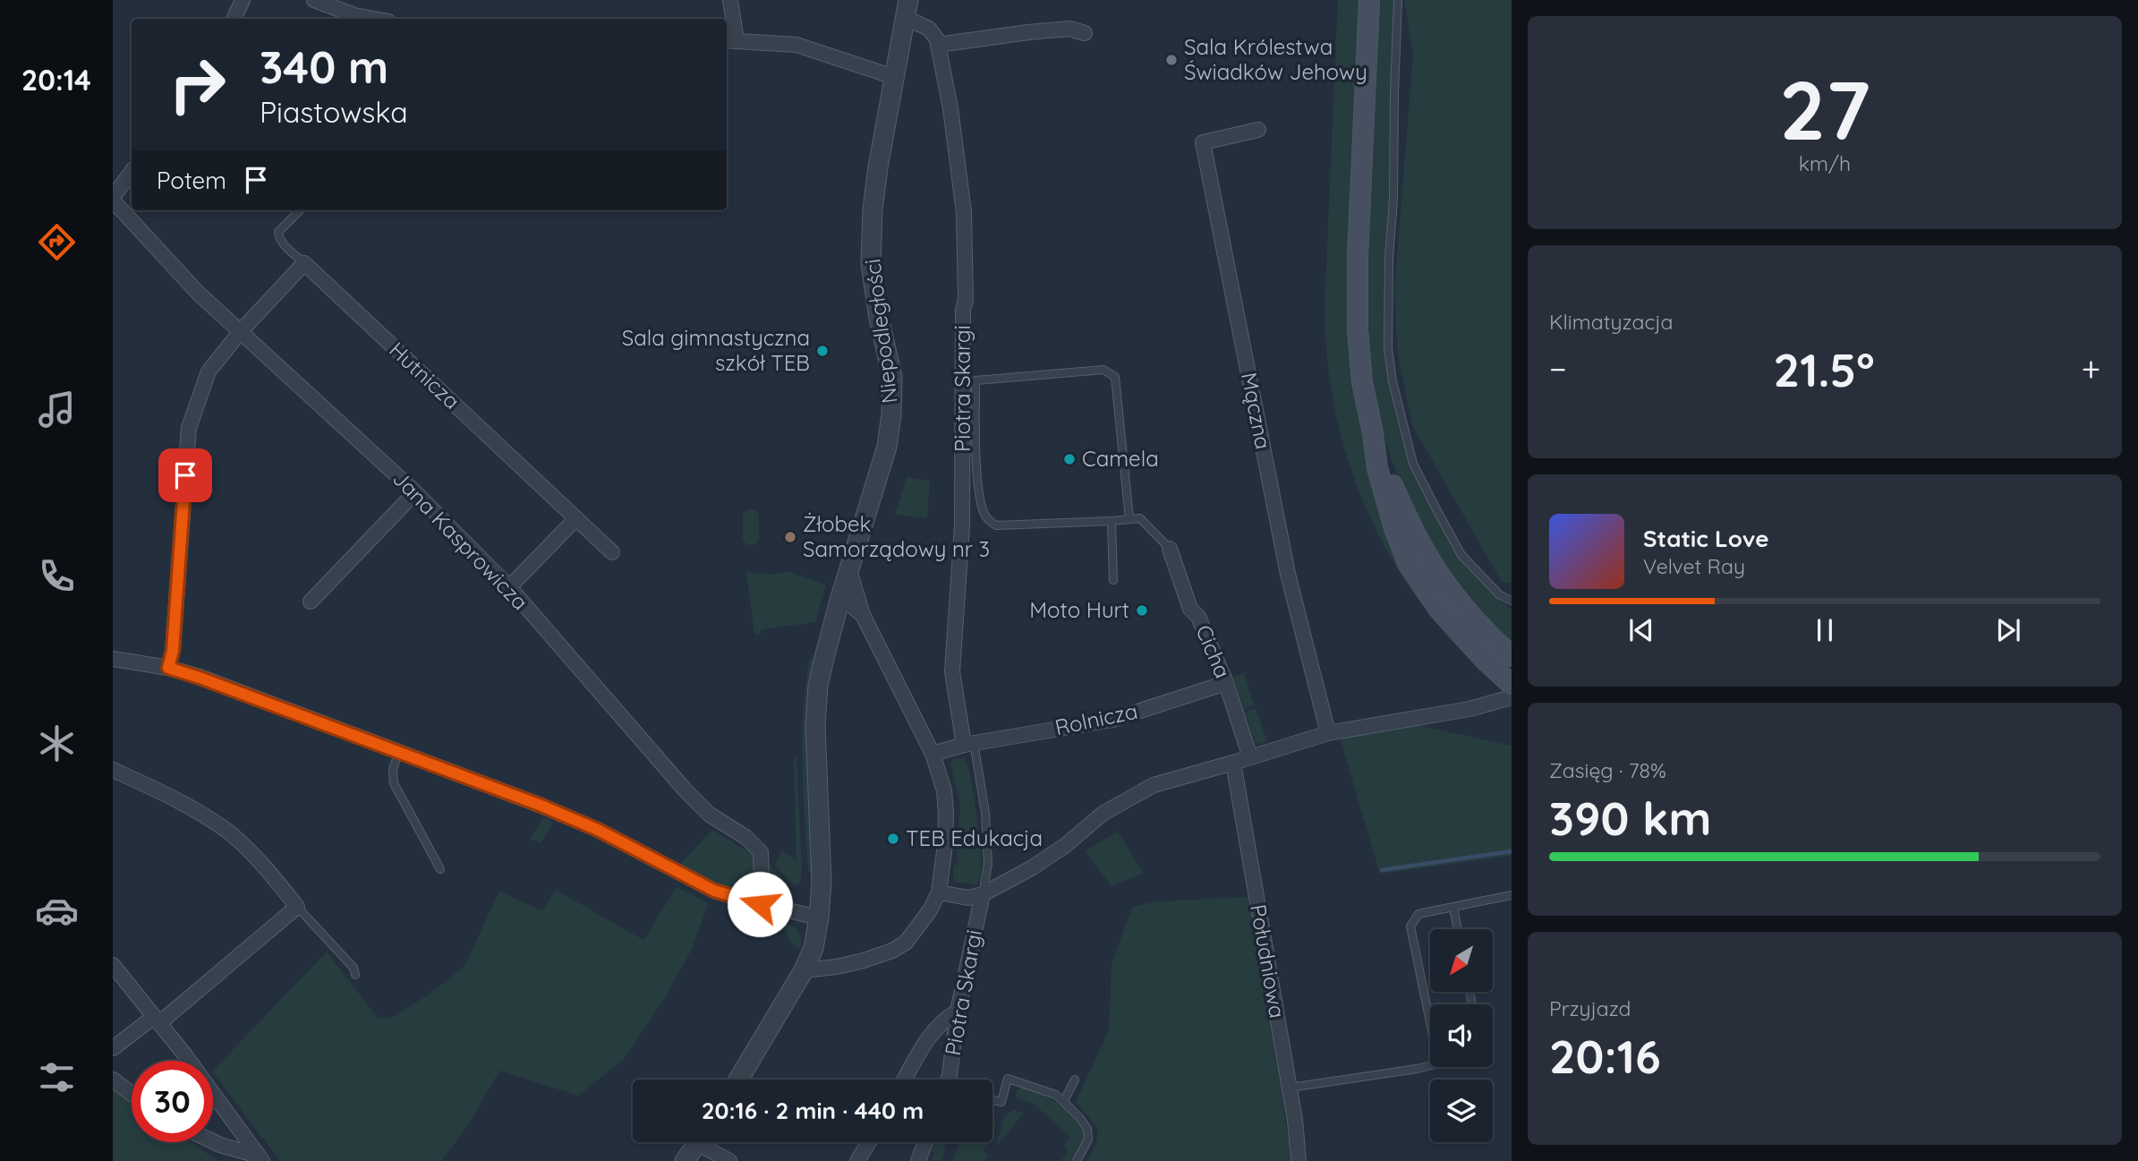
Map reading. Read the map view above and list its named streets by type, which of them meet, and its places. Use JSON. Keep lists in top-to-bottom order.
{
  "streets": {
    "street": [
      "Niepodległości",
      "Hutnicza",
      "Piotra Skargi",
      "Mączna",
      "Jana Kasprowicza",
      "Cicha",
      "Rolnicza",
      "Południowa"
    ]
  },
  "crossings": [
    ["Piotra Skargi", "Rolnicza"],
    ["Cicha", "Rolnicza"]
  ],
  "places": [
    "Sala Królestwa Świadków Jehowy",
    "Sala gimnastyczna szkół TEB",
    "Camela",
    "Żłobek Samorządowy nr 3",
    "Moto Hurt",
    "TEB Edukacja"
  ],
  "north": "bottom left",
  "page": {
    "tabs": "20:14",
    "tile": [
      ["27", "km/h"],
      "Klimatyzacja",
      ["Zasięg · 78%", "390 km"],
      ["Przyjazd", "20:16"]
    ],
    "turn": ["340 m", "Piastowska"],
    "then": "Potem",
    "heat": ["−", "21.5°", "+"],
    "song": ["Static Love", "Velvet Ray"],
    "limit": "30",
    "trip": "20:16 · 2 min · 440 m"
  }
}
